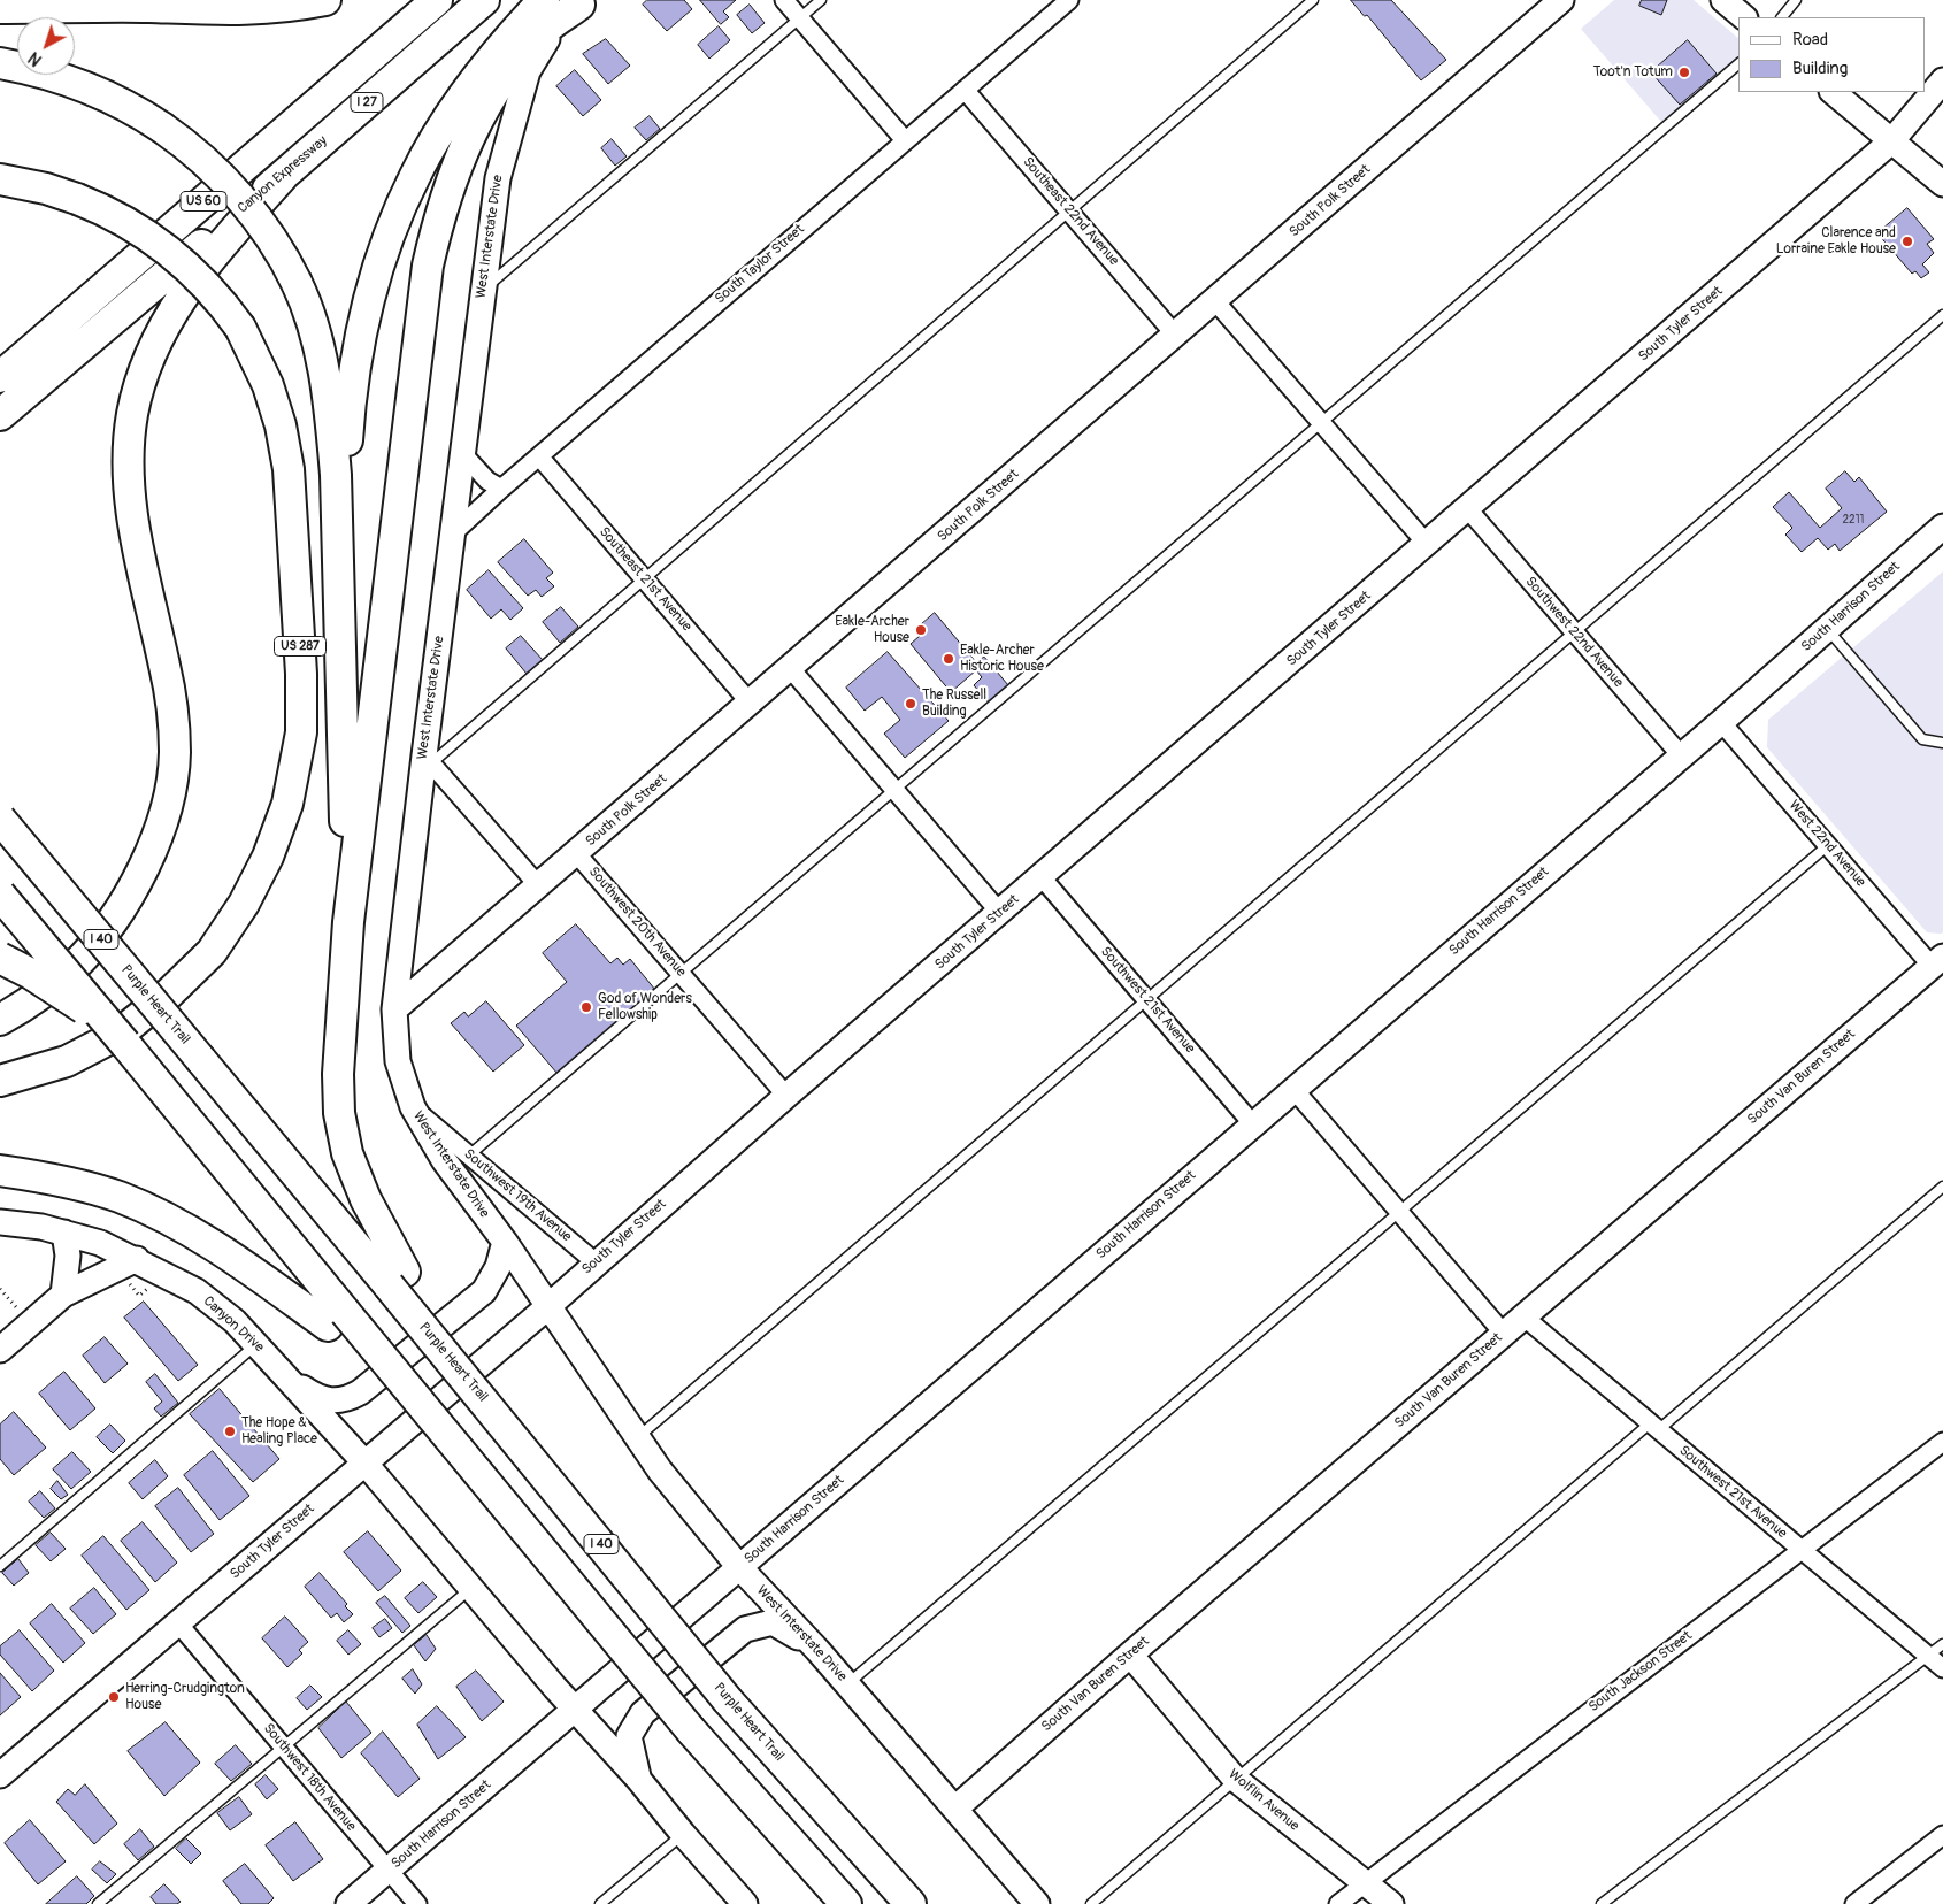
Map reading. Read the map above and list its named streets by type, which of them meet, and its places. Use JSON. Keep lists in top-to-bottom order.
{
  "streets": {
    "highway": [
      "I 27",
      "Canyon Expressway",
      "US 60",
      "US 287",
      "I 40",
      "Purple Heart Trail"
    ],
    "main road": [
      "South Polk Street",
      "West Interstate Drive",
      "South Tyler Street",
      "South Harrison Street",
      "South Van Buren Street",
      "Canyon Drive",
      "Wolflin Avenue"
    ],
    "street": [
      "Southeast 22nd Avenue",
      "South Taylor Street",
      "Southeast 21st Avenue",
      "Southwest 22nd Avenue",
      "West 22nd Avenue",
      "Southwest 20th Avenue",
      "Southwest 21st Avenue",
      "Southwest 19th Avenue",
      "South Jackson Street",
      "Southwest 18th Avenue"
    ]
  },
  "crossings": [
    ["South Polk Street", "Southeast 22nd Avenue"],
    ["South Polk Street", "West Interstate Drive"],
    ["South Polk Street", "Southeast 21st Avenue"],
    ["South Polk Street", "Southwest 20th Avenue"],
    ["Southeast 22nd Avenue", "South Taylor Street"],
    ["West Interstate Drive", "South Taylor Street"],
    ["West Interstate Drive", "South Tyler Street"],
    ["West Interstate Drive", "South Harrison Street"],
    ["West Interstate Drive", "South Van Buren Street"],
    ["West Interstate Drive", "Southwest 19th Avenue"],
    ["South Taylor Street", "Southeast 21st Avenue"],
    ["South Tyler Street", "Southwest 22nd Avenue"],
    ["South Tyler Street", "Southwest 20th Avenue"],
    ["South Tyler Street", "Southwest 21st Avenue"],
    ["South Tyler Street", "Southwest 19th Avenue"],
    ["South Tyler Street", "Canyon Drive"],
    ["South Tyler Street", "Southwest 18th Avenue"],
    ["South Harrison Street", "Southwest 22nd Avenue"],
    ["South Harrison Street", "West 22nd Avenue"],
    ["South Harrison Street", "Southwest 21st Avenue"],
    ["South Harrison Street", "Southwest 18th Avenue"],
    ["West 22nd Avenue", "South Van Buren Street"],
    ["Southwest 21st Avenue", "South Van Buren Street"],
    ["Southwest 21st Avenue", "South Jackson Street"],
    ["South Van Buren Street", "Wolflin Avenue"],
    ["South Jackson Street", "Wolflin Avenue"]
  ],
  "places": [
    "Toot'n Totum",
    "Clarence and Lorraine Eakle House",
    "Eakle-Archer House",
    "Eakle-Archer Historic House",
    "The Russell Building",
    "God of Wonders Fellowship",
    "The Hope & Healing Place",
    "Herring-Crudgington House"
  ],
  "house_numbers": ["2211"],
  "legend": ["Road", "Building"],
  "north": "bottom left"
}
